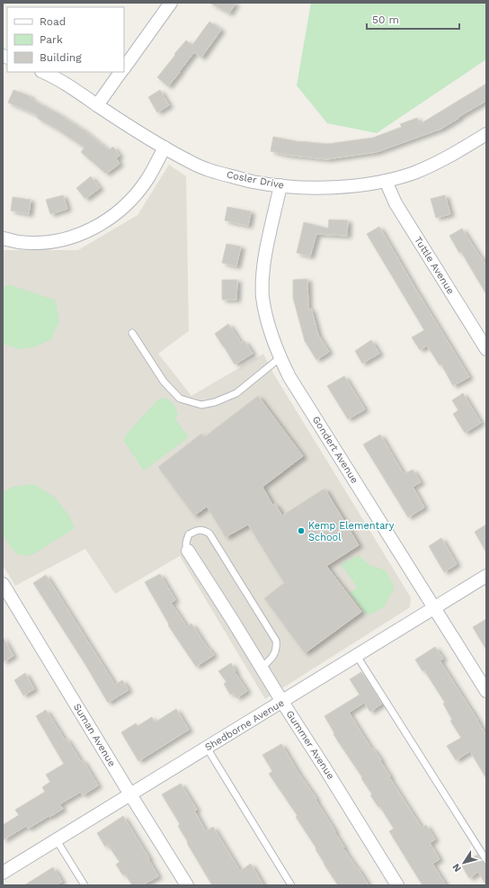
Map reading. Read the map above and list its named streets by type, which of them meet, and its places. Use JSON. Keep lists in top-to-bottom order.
{
  "streets": {
    "street": [
      "Cosler Drive",
      "Tuttle Avenue",
      "Gondert Avenue",
      "Shedborne Avenue",
      "Suman Avenue",
      "Gummer Avenue"
    ]
  },
  "crossings": [
    ["Cosler Drive", "Tuttle Avenue"],
    ["Cosler Drive", "Gondert Avenue"],
    ["Gondert Avenue", "Shedborne Avenue"],
    ["Shedborne Avenue", "Suman Avenue"],
    ["Shedborne Avenue", "Gummer Avenue"]
  ],
  "places": ["Kemp Elementary School"],
  "legend": ["Road", "Park", "Building"],
  "scale_bar": "50 m",
  "north": "bottom left"
}
